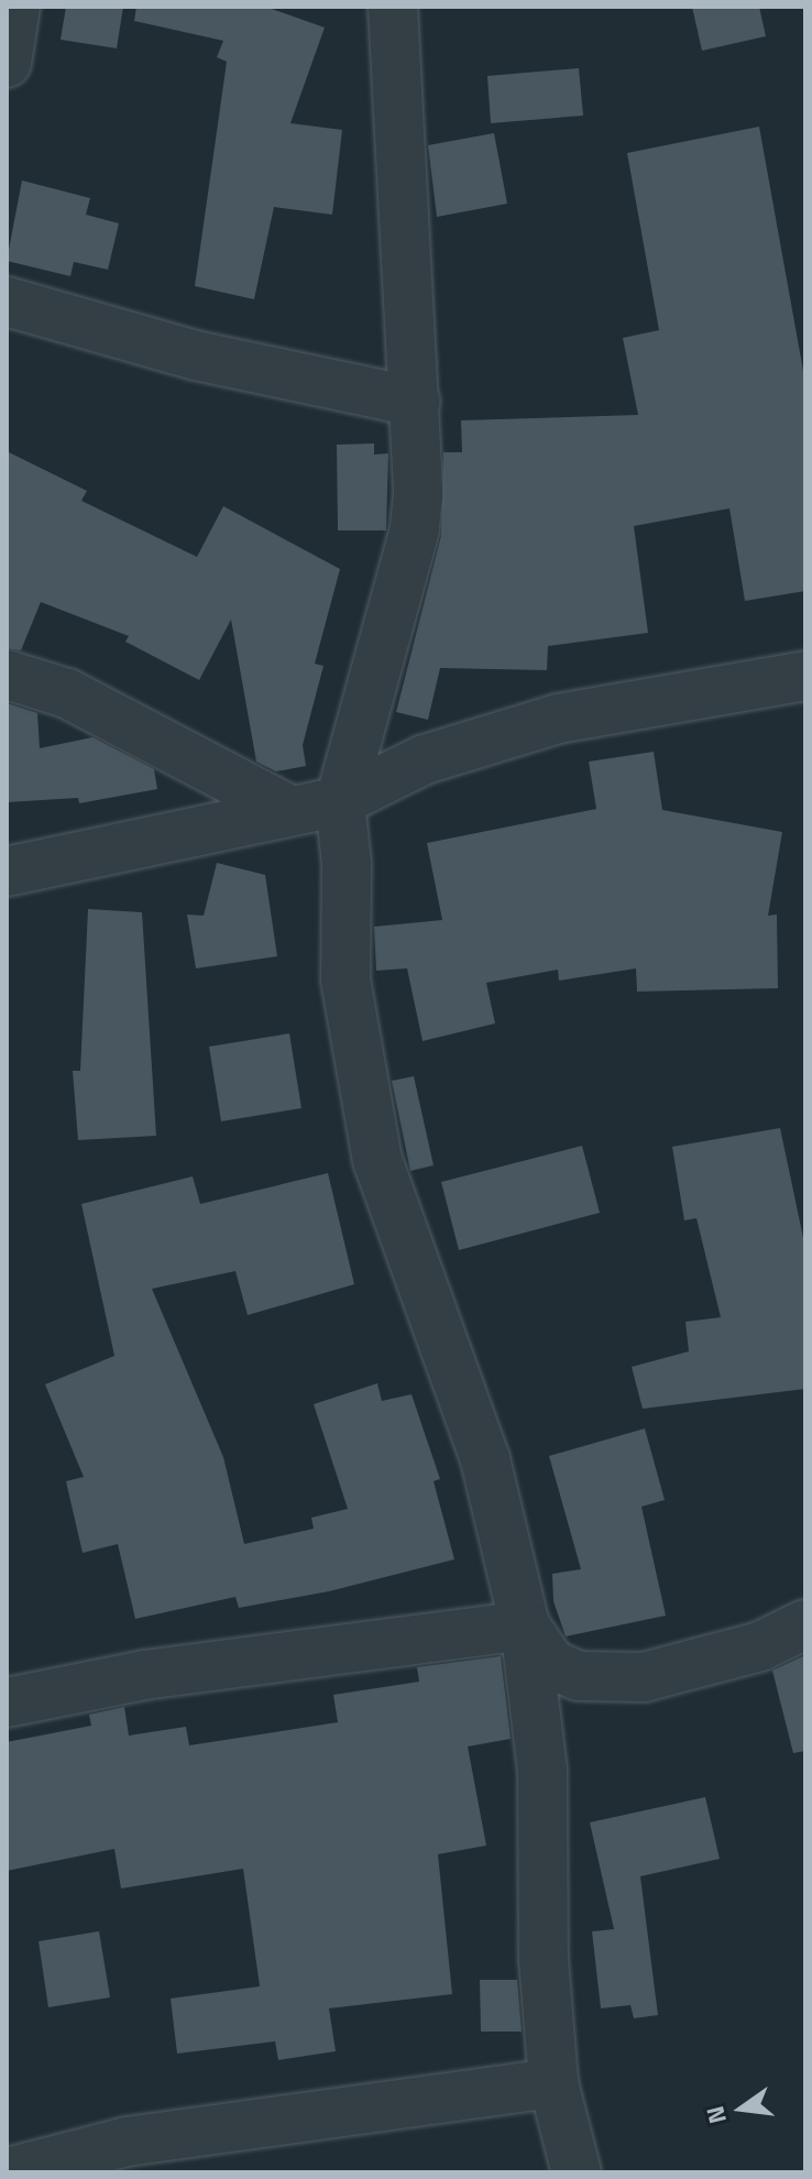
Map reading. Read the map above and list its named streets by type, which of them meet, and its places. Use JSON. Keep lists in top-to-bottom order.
{
  "north": "left"
}
